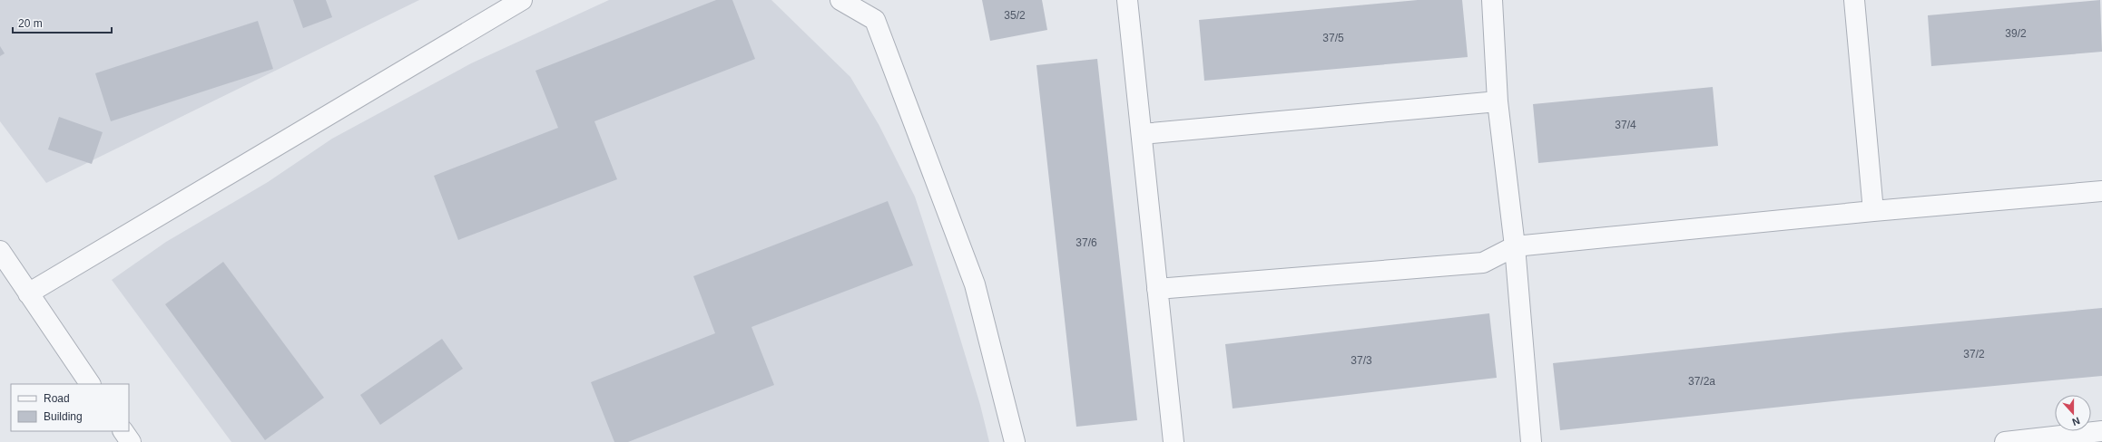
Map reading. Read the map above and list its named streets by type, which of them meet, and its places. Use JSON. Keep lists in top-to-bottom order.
{
  "house_numbers": [
    "35/2",
    "39/2",
    "37/5",
    "37/4",
    "37/6",
    "37/2",
    "37/3",
    "37/2a"
  ],
  "legend": ["Road", "Building"],
  "scale_bar": "20 m",
  "north": "bottom"
}
